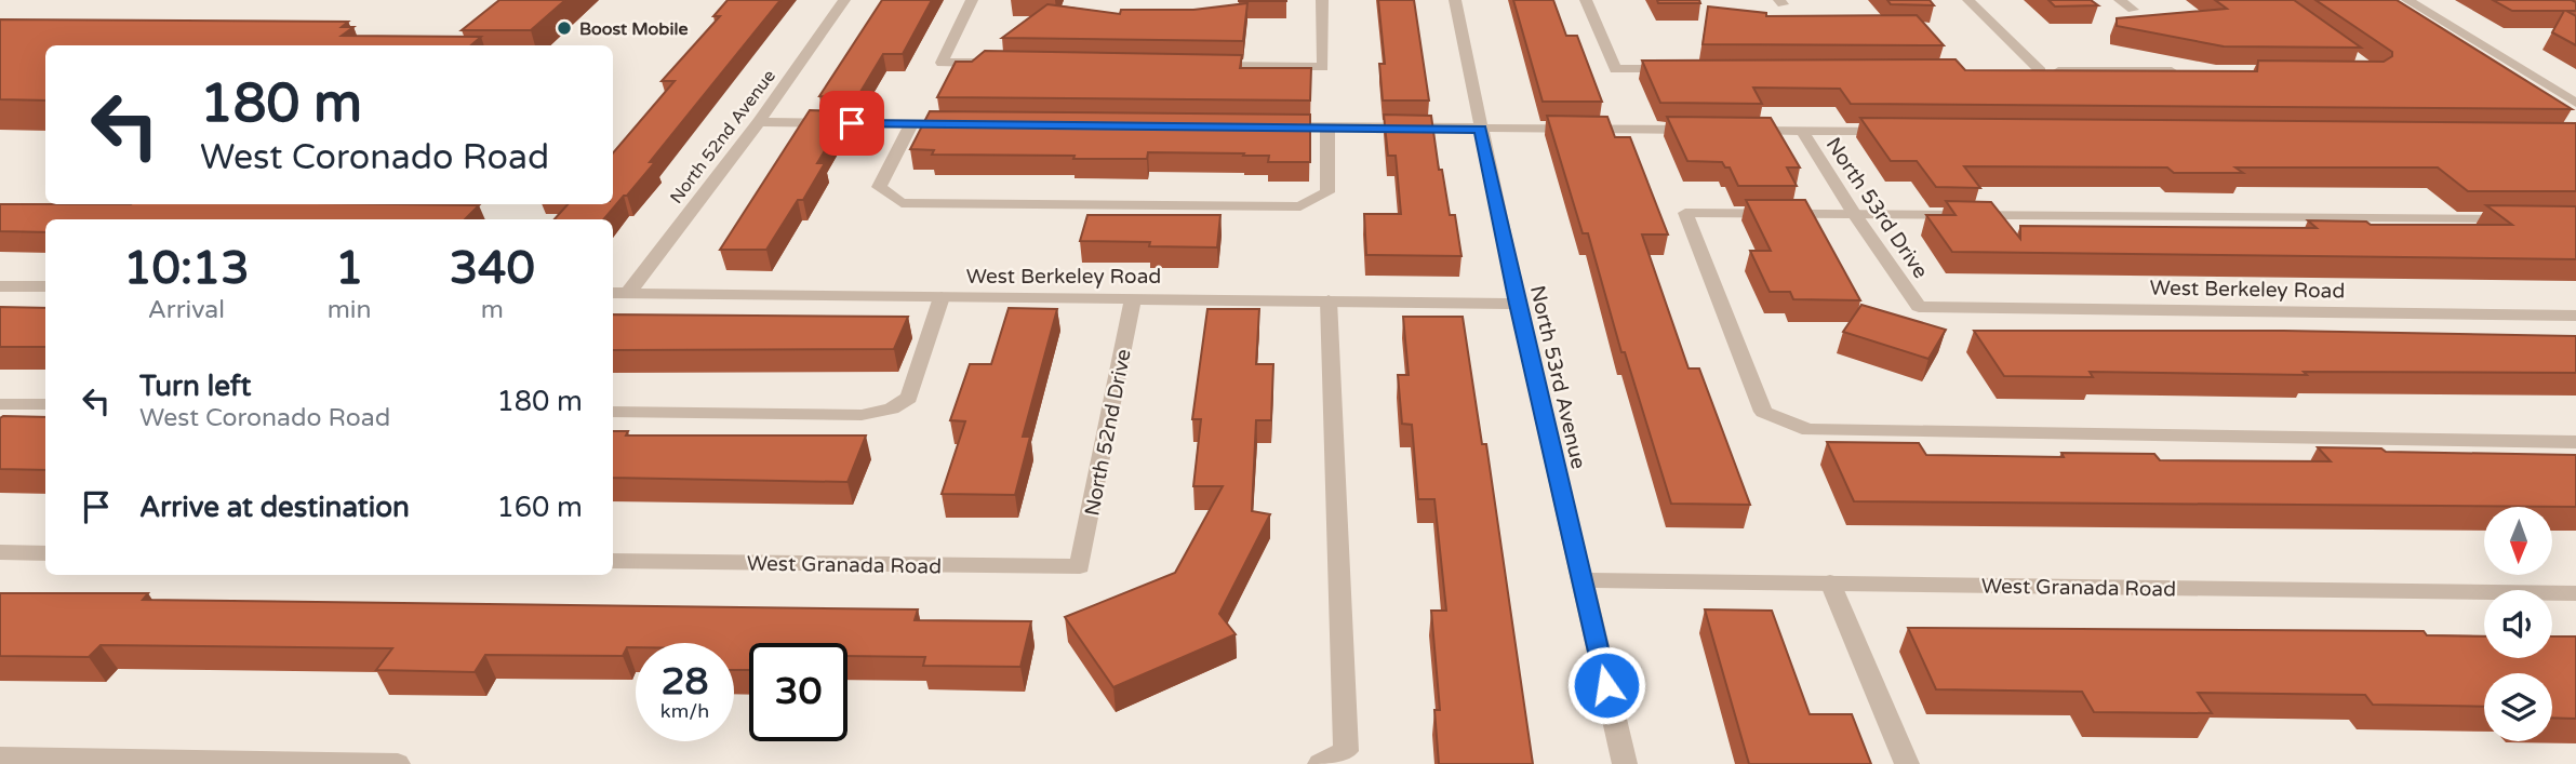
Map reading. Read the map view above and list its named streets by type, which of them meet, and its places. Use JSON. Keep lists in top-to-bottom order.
{
  "streets": {
    "street": [
      "North 52nd Avenue",
      "North 53rd Drive",
      "West Berkeley Road",
      "North 53rd Avenue",
      "North 52nd Drive",
      "West Granada Road"
    ]
  },
  "crossings": [
    ["North 52nd Avenue", "West Berkeley Road"],
    ["North 53rd Drive", "West Berkeley Road"],
    ["West Berkeley Road", "North 53rd Avenue"],
    ["West Berkeley Road", "North 52nd Drive"],
    ["North 53rd Avenue", "West Granada Road"],
    ["North 52nd Drive", "West Granada Road"]
  ],
  "places": ["Boost Mobile"],
  "north": "bottom",
  "page": {
    "turn": ["180 m", "West Coronado Road"],
    "eta": [
      "10:13",
      "Arrival",
      "1",
      "min",
      "340",
      "m"
    ],
    "list": [
      {
        "name": "Turn left",
        "note": "West Coronado Road",
        "value": "180 m"
      },
      {
        "name": "Arrive at destination",
        "value": "160 m"
      }
    ],
    "speed": "28 km/h",
    "limit": "30"
  }
}
